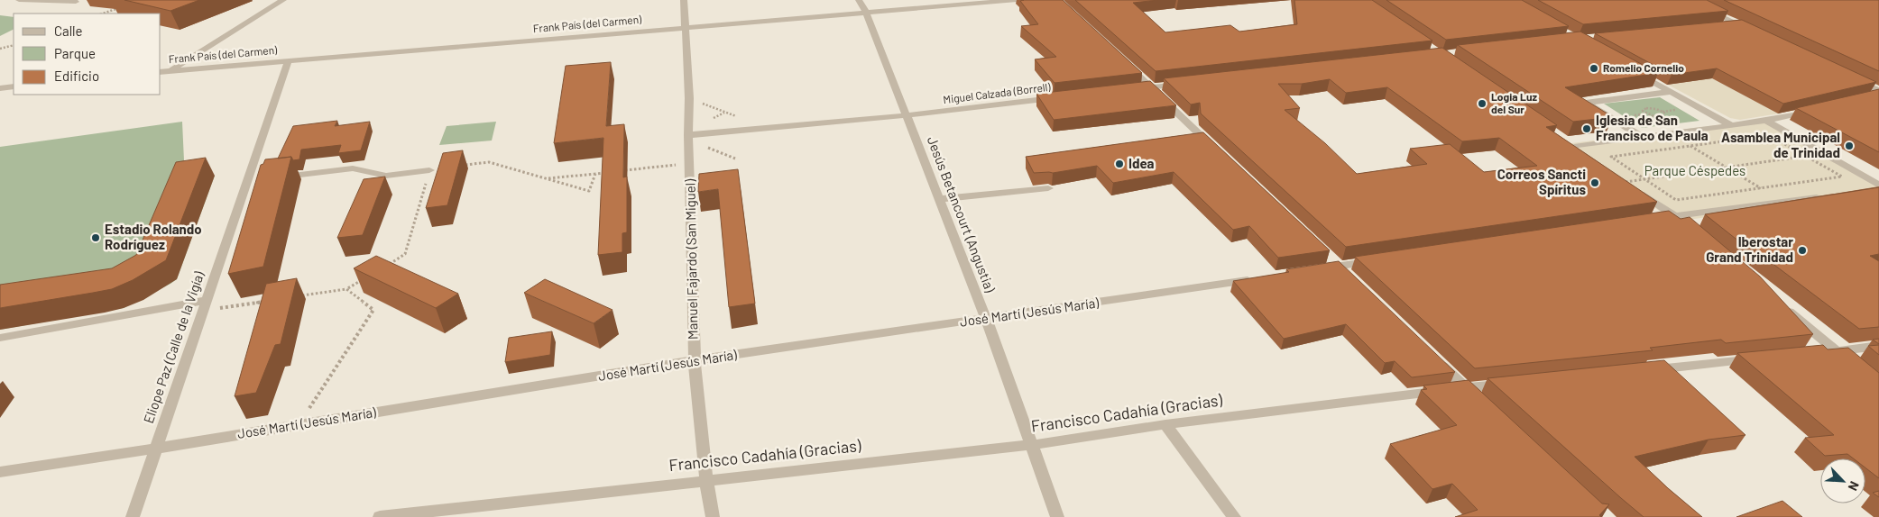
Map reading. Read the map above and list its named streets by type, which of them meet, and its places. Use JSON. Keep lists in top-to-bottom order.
{
  "streets": {
    "street": [
      "Frank País (del Carmen)",
      "Miguel Calzada (Borrell)",
      "Jesús Betancourt (Angustia)",
      "Manuel Fajardo (San Miguel)",
      "José Martí (Jesús María)",
      "Eliope Paz (Calle de la Vigía)",
      "Francisco Cadahía (Gracias)"
    ]
  },
  "crossings": [
    ["Frank País (del Carmen)", "Jesús Betancourt (Angustia)"],
    ["Frank País (del Carmen)", "Manuel Fajardo (San Miguel)"],
    ["Frank País (del Carmen)", "Eliope Paz (Calle de la Vigía)"],
    ["Miguel Calzada (Borrell)", "Jesús Betancourt (Angustia)"],
    ["Miguel Calzada (Borrell)", "Manuel Fajardo (San Miguel)"],
    ["Jesús Betancourt (Angustia)", "José Martí (Jesús María)"],
    ["Jesús Betancourt (Angustia)", "Francisco Cadahía (Gracias)"],
    ["Manuel Fajardo (San Miguel)", "José Martí (Jesús María)"],
    ["Manuel Fajardo (San Miguel)", "Francisco Cadahía (Gracias)"],
    ["José Martí (Jesús María)", "Eliope Paz (Calle de la Vigía)"]
  ],
  "parks": ["Parque Céspedes"],
  "places": [
    "Romelio Cornelio",
    "Logia Luz del Sur",
    "Iglesia de San Francisco de Paula",
    "Asamblea Municipal de Trinidad",
    "Idea",
    "Correos Sancti Spíritus",
    "Estadio Rolando Rodríguez",
    "Iberostar Grand Trinidad"
  ],
  "legend": ["Calle", "Parque", "Edificio"],
  "north": "bottom right"
}
